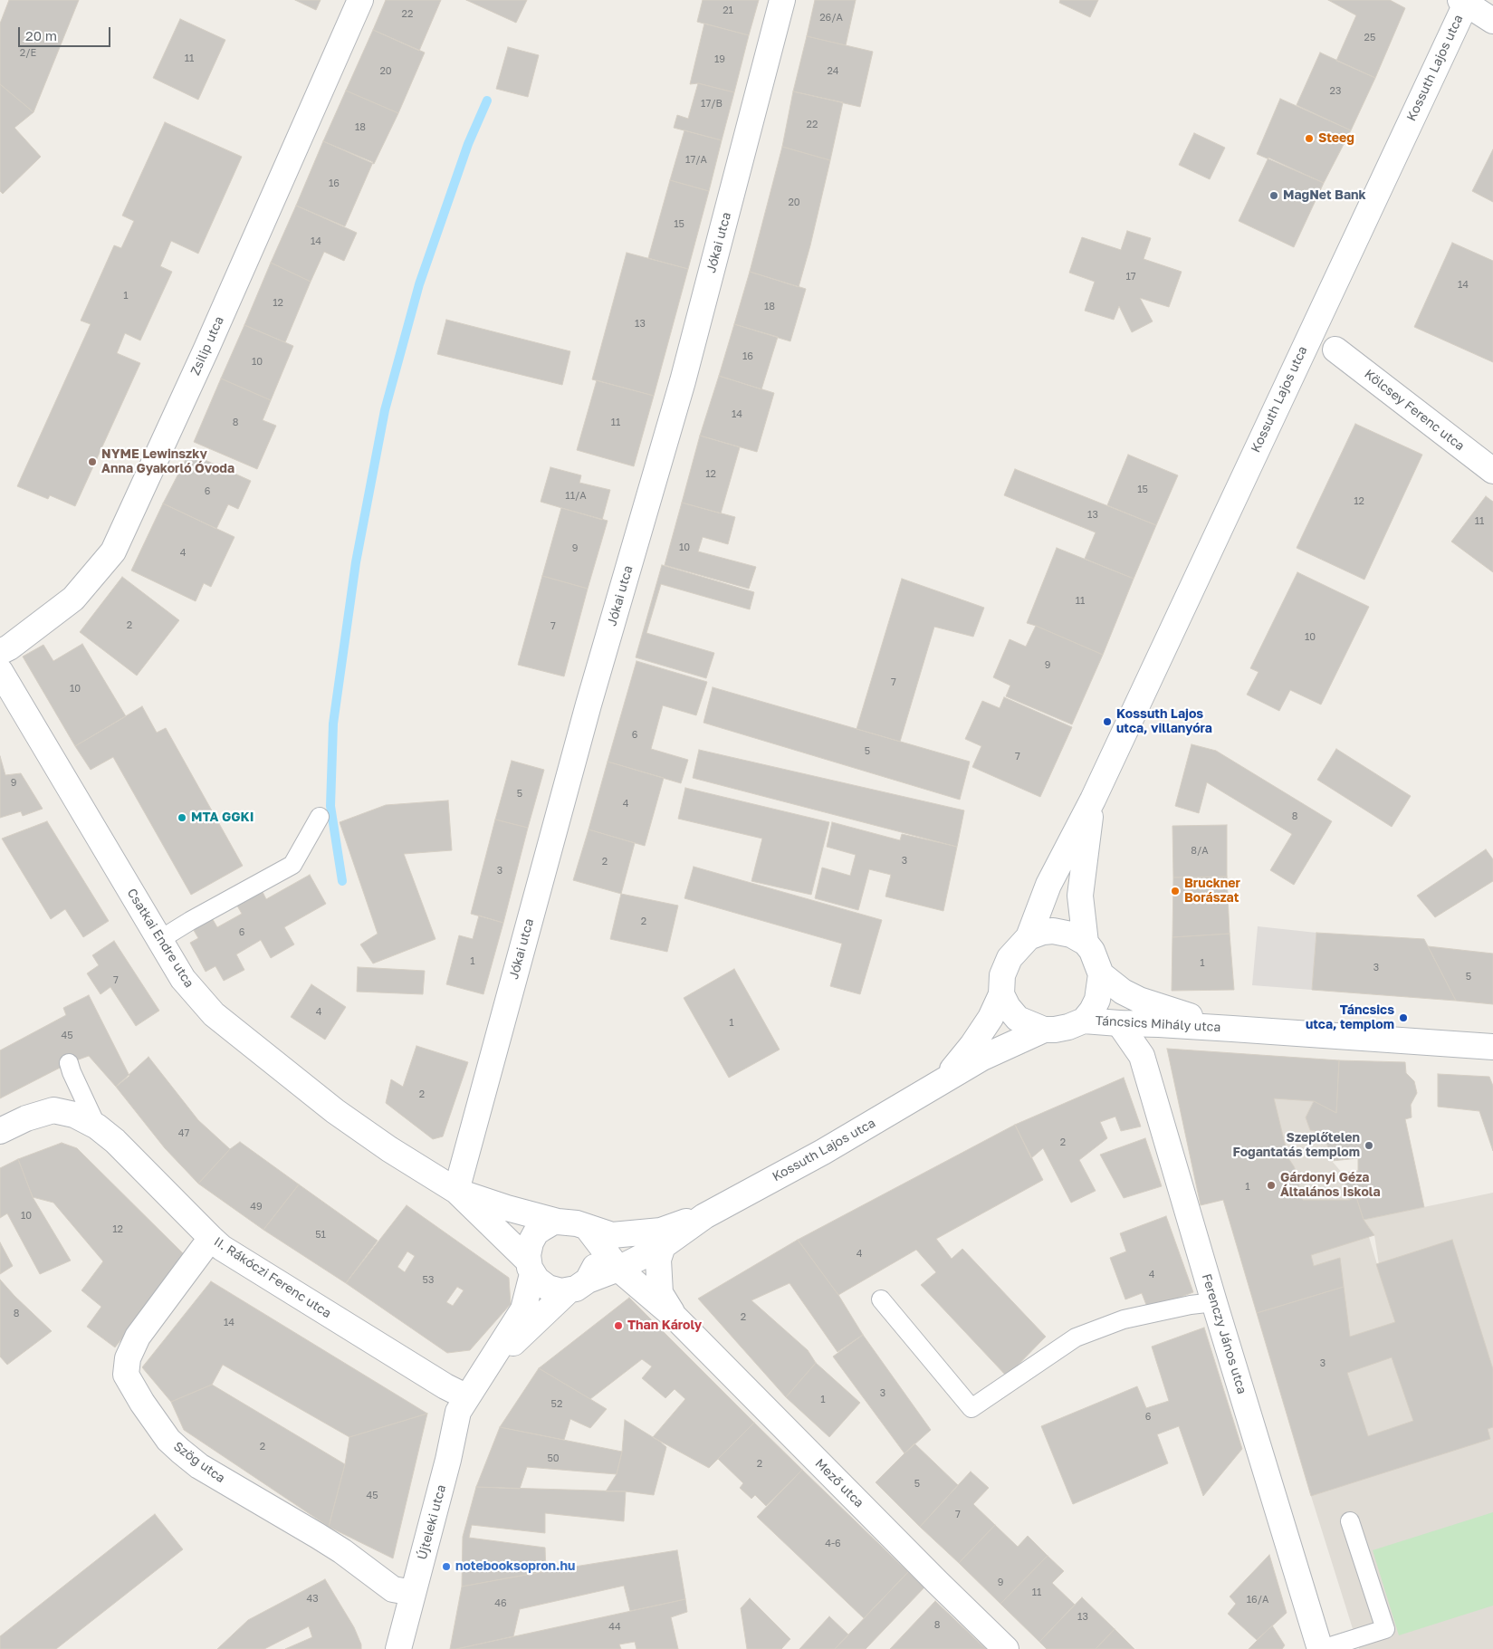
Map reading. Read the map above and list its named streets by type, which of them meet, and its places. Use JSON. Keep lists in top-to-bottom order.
{
  "streets": {
    "street": [
      "Kossuth Lajos utca",
      "Jókai utca",
      "Zsilip utca",
      "Kölcsey Ferenc utca",
      "Csatkai Endre utca",
      "Táncsics Mihály utca",
      "II. Rákóczi Ferenc utca",
      "Ferenczy János utca",
      "Szög utca",
      "Mező utca",
      "Újteleki utca"
    ]
  },
  "crossings": [
    ["Kossuth Lajos utca", "Csatkai Endre utca"],
    ["Kossuth Lajos utca", "Táncsics Mihály utca"],
    ["Kossuth Lajos utca", "Mező utca"],
    ["Kossuth Lajos utca", "Újteleki utca"],
    ["Jókai utca", "Csatkai Endre utca"],
    ["Csatkai Endre utca", "Mező utca"],
    ["Csatkai Endre utca", "Újteleki utca"],
    ["Táncsics Mihály utca", "Ferenczy János utca"],
    ["II. Rákóczi Ferenc utca", "Szög utca"],
    ["II. Rákóczi Ferenc utca", "Újteleki utca"],
    ["Szög utca", "Újteleki utca"],
    ["Mező utca", "Újteleki utca"]
  ],
  "places": [
    "Steeg",
    "MagNet Bank",
    "NYME Lewinszky Anna Gyakorló Óvoda",
    "Kossuth Lajos utca, villanyóra",
    "MTA GGKI",
    "Bruckner Borászat",
    "Táncsics utca, templom",
    "Szeplőtelen Fogantatás templom",
    "Gárdonyi Géza Általános Iskola",
    "Than Károly",
    "notebooksopron.hu"
  ],
  "house_numbers": [
    "21",
    "22",
    "26/A",
    "25",
    "2/E",
    "11",
    "19",
    "20",
    "24",
    "23",
    "17/B",
    "22",
    "18",
    "17/A",
    "16",
    "20",
    "15",
    "14",
    "17",
    "14",
    "1",
    "12",
    "18",
    "13",
    "16",
    "10",
    "14",
    "8",
    "11",
    "12",
    "15",
    "6",
    "11/A",
    "12",
    "13",
    "11",
    "10",
    "9",
    "4",
    "11",
    "2",
    "7",
    "10",
    "9",
    "7",
    "10",
    "6",
    "5",
    "7",
    "9",
    "5",
    "4",
    "8",
    "8/A",
    "3",
    "2",
    "3",
    "2",
    "6",
    "1",
    "1",
    "3",
    "5",
    "7",
    "4",
    "1",
    "45",
    "2",
    "47",
    "2",
    "1",
    "49",
    "10",
    "12",
    "51",
    "4",
    "4",
    "53",
    "8",
    "2",
    "14",
    "3",
    "3",
    "1",
    "52",
    "6",
    "2",
    "50",
    "2",
    "5",
    "45",
    "7",
    "4-6",
    "9",
    "11",
    "43",
    "16/A",
    "46",
    "13",
    "8",
    "44"
  ],
  "scale_bar": "20 m"
}
